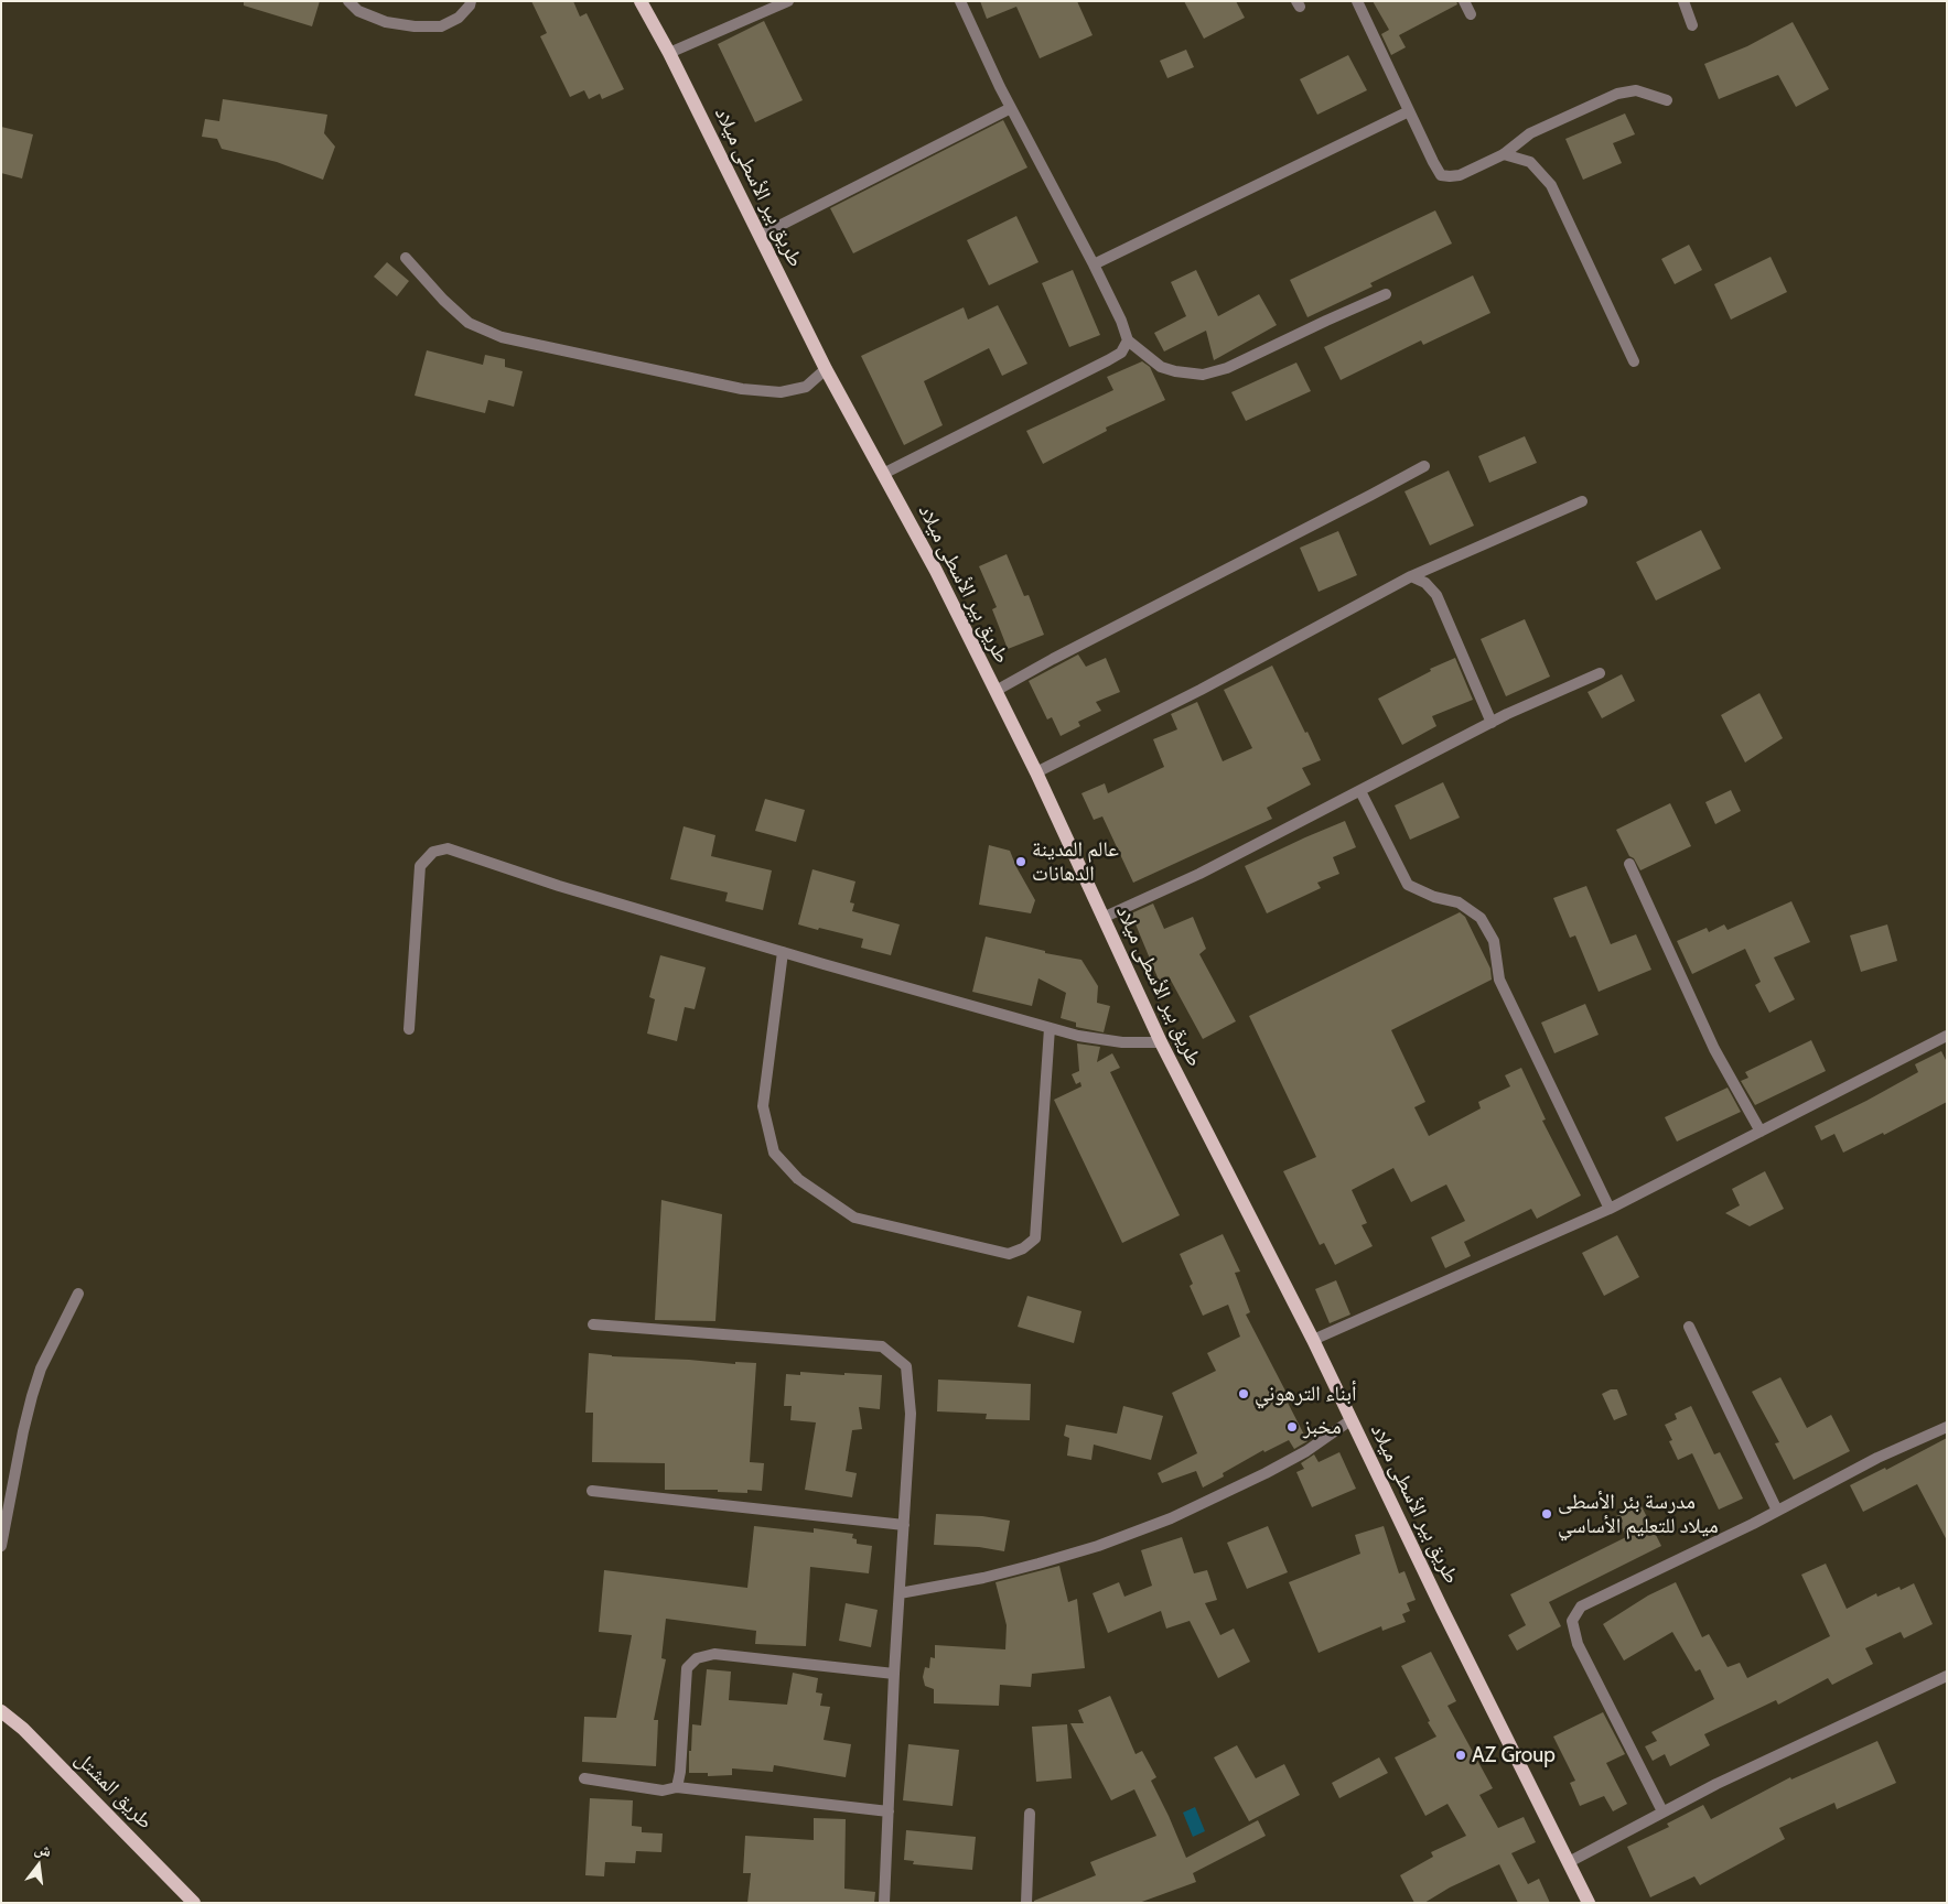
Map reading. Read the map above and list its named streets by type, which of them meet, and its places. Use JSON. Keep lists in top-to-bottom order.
{
  "streets": {
    "main road": ["طريق بير الأسطى ميلاد", "طريق المشتل"]
  },
  "places": [
    "عالم المدينة الدهانات",
    "أبناء الترهوني",
    "مخبز",
    "مدرسة بئر الأسطى ميلاد للتعليم الأساسي",
    "AZ Group"
  ],
  "north": "top"
}
